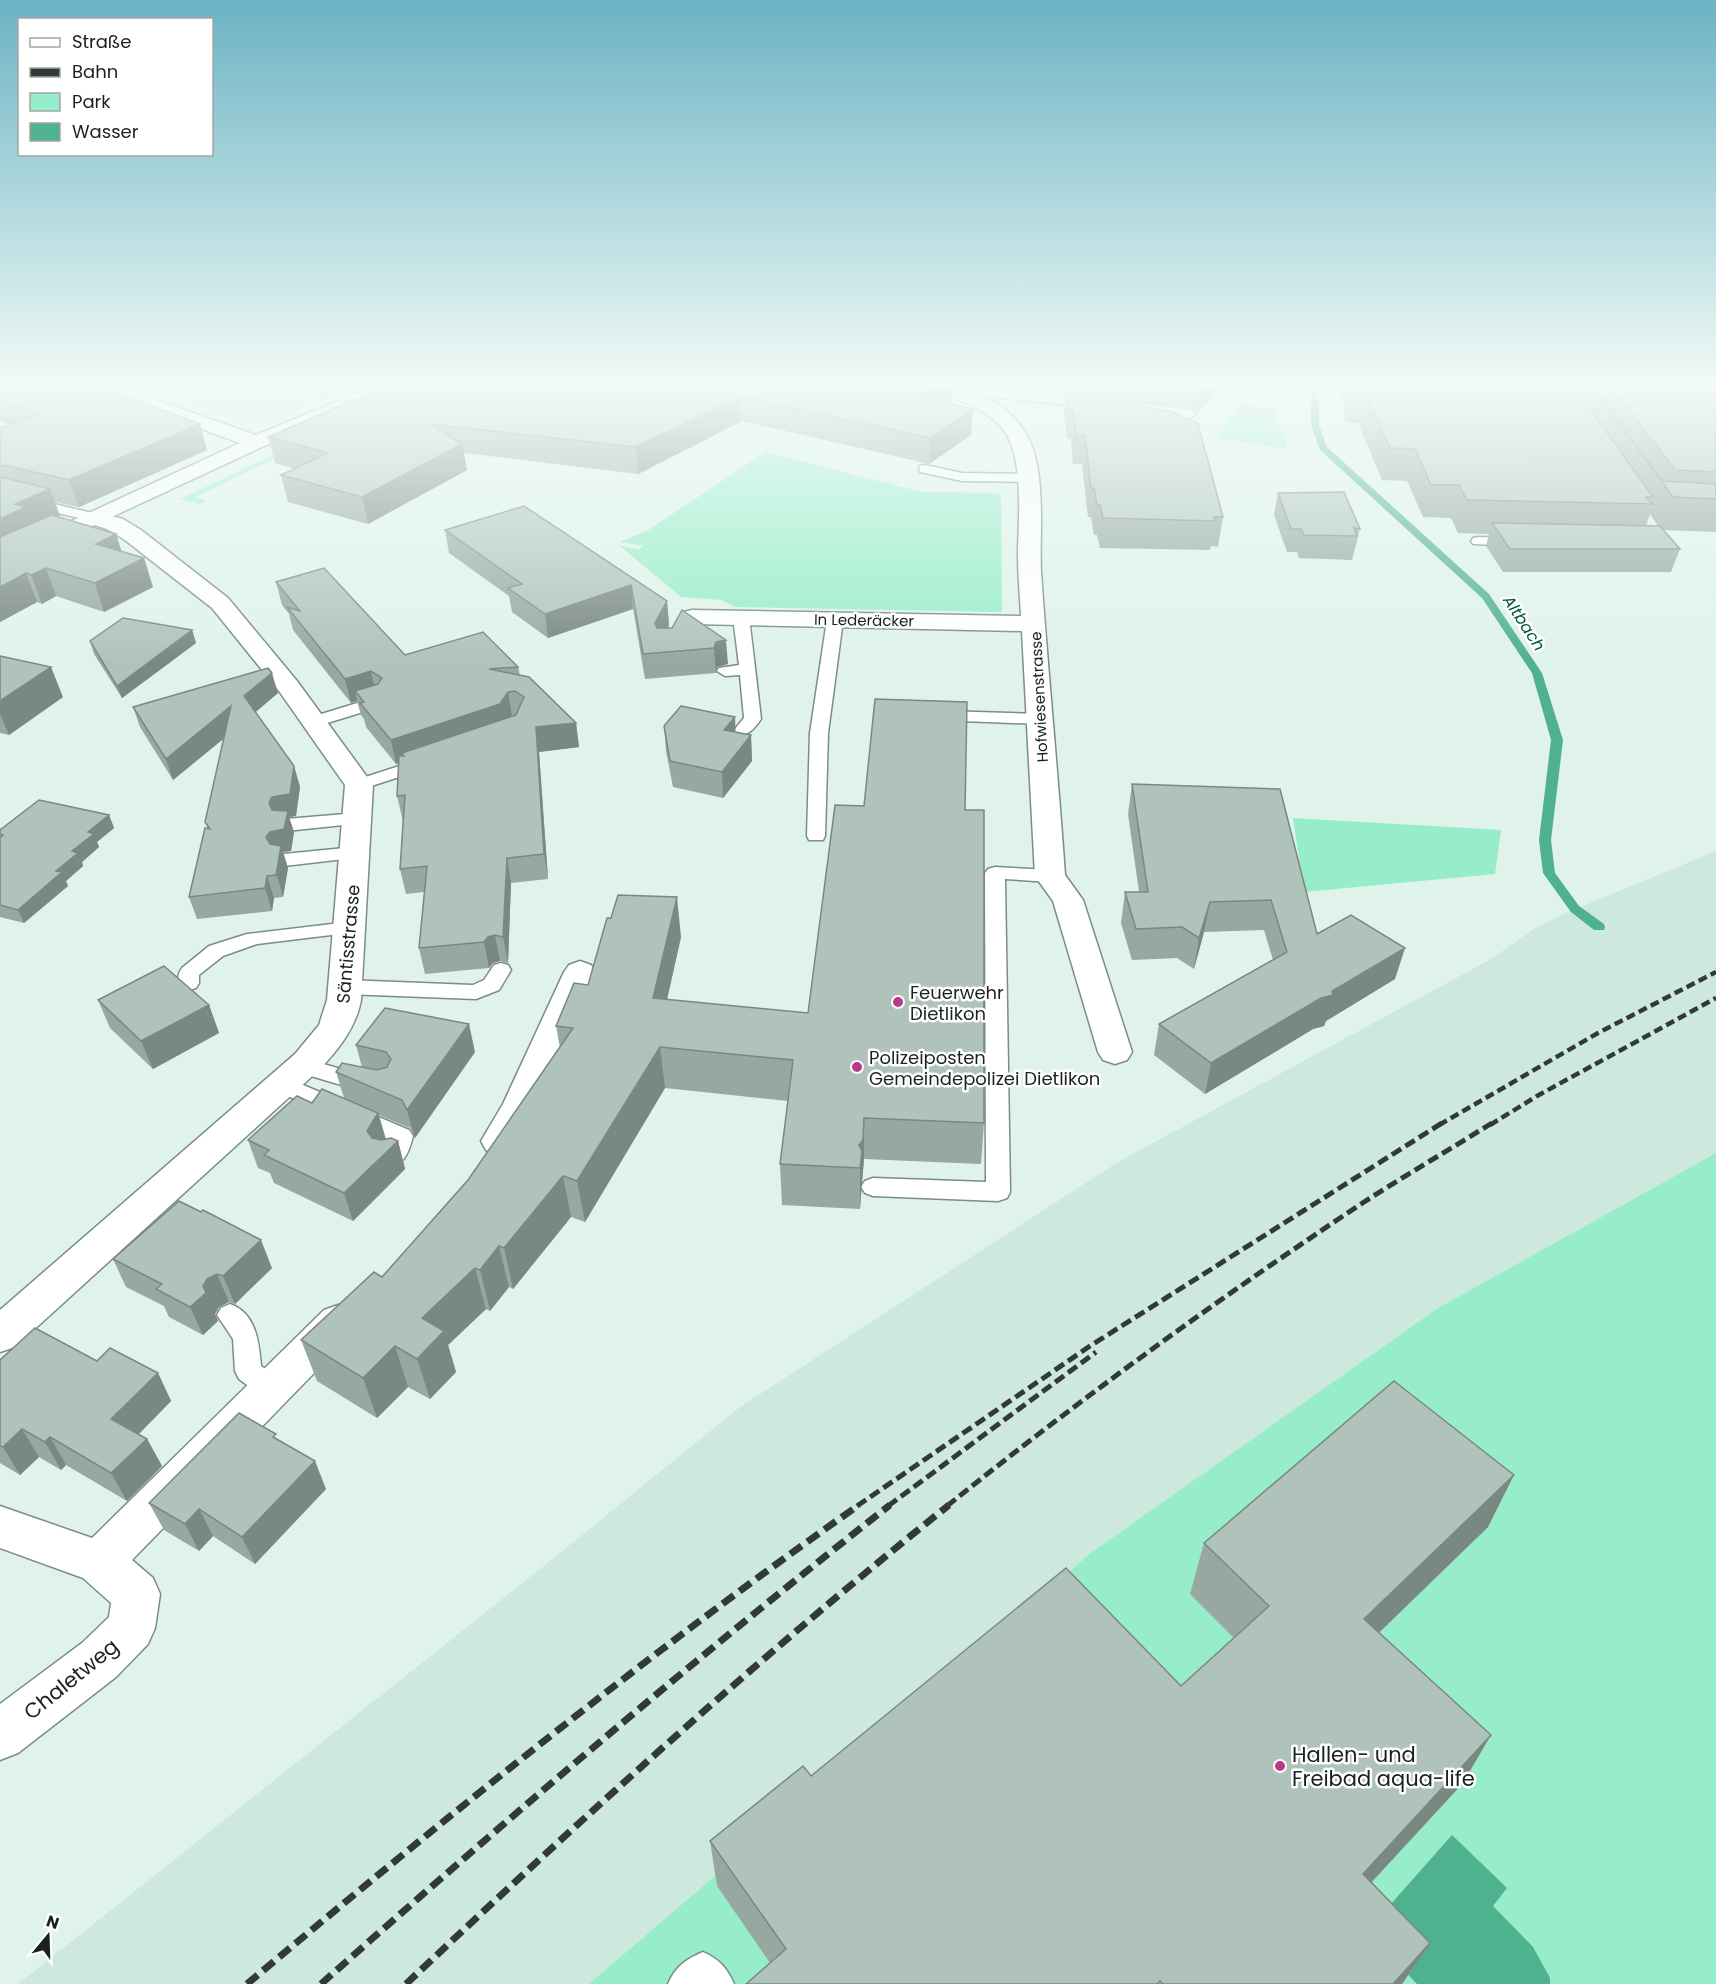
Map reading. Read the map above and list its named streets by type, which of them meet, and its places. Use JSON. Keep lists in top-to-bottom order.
{
  "streets": {
    "street": [
      "In Lederäcker",
      "Hofwiesenstrasse",
      "Säntisstrasse",
      "Chaletweg"
    ]
  },
  "crossings": [
    ["In Lederäcker", "Hofwiesenstrasse"]
  ],
  "water": ["Altbach"],
  "places": ["Feuerwehr Dietlikon", "Polizeiposten Gemeindepolizei Dietlikon", "Hallen- und Freibad aqua-life"],
  "legend": [
    "Straße",
    "Bahn",
    "Park",
    "Wasser"
  ],
  "north": "top"
}
